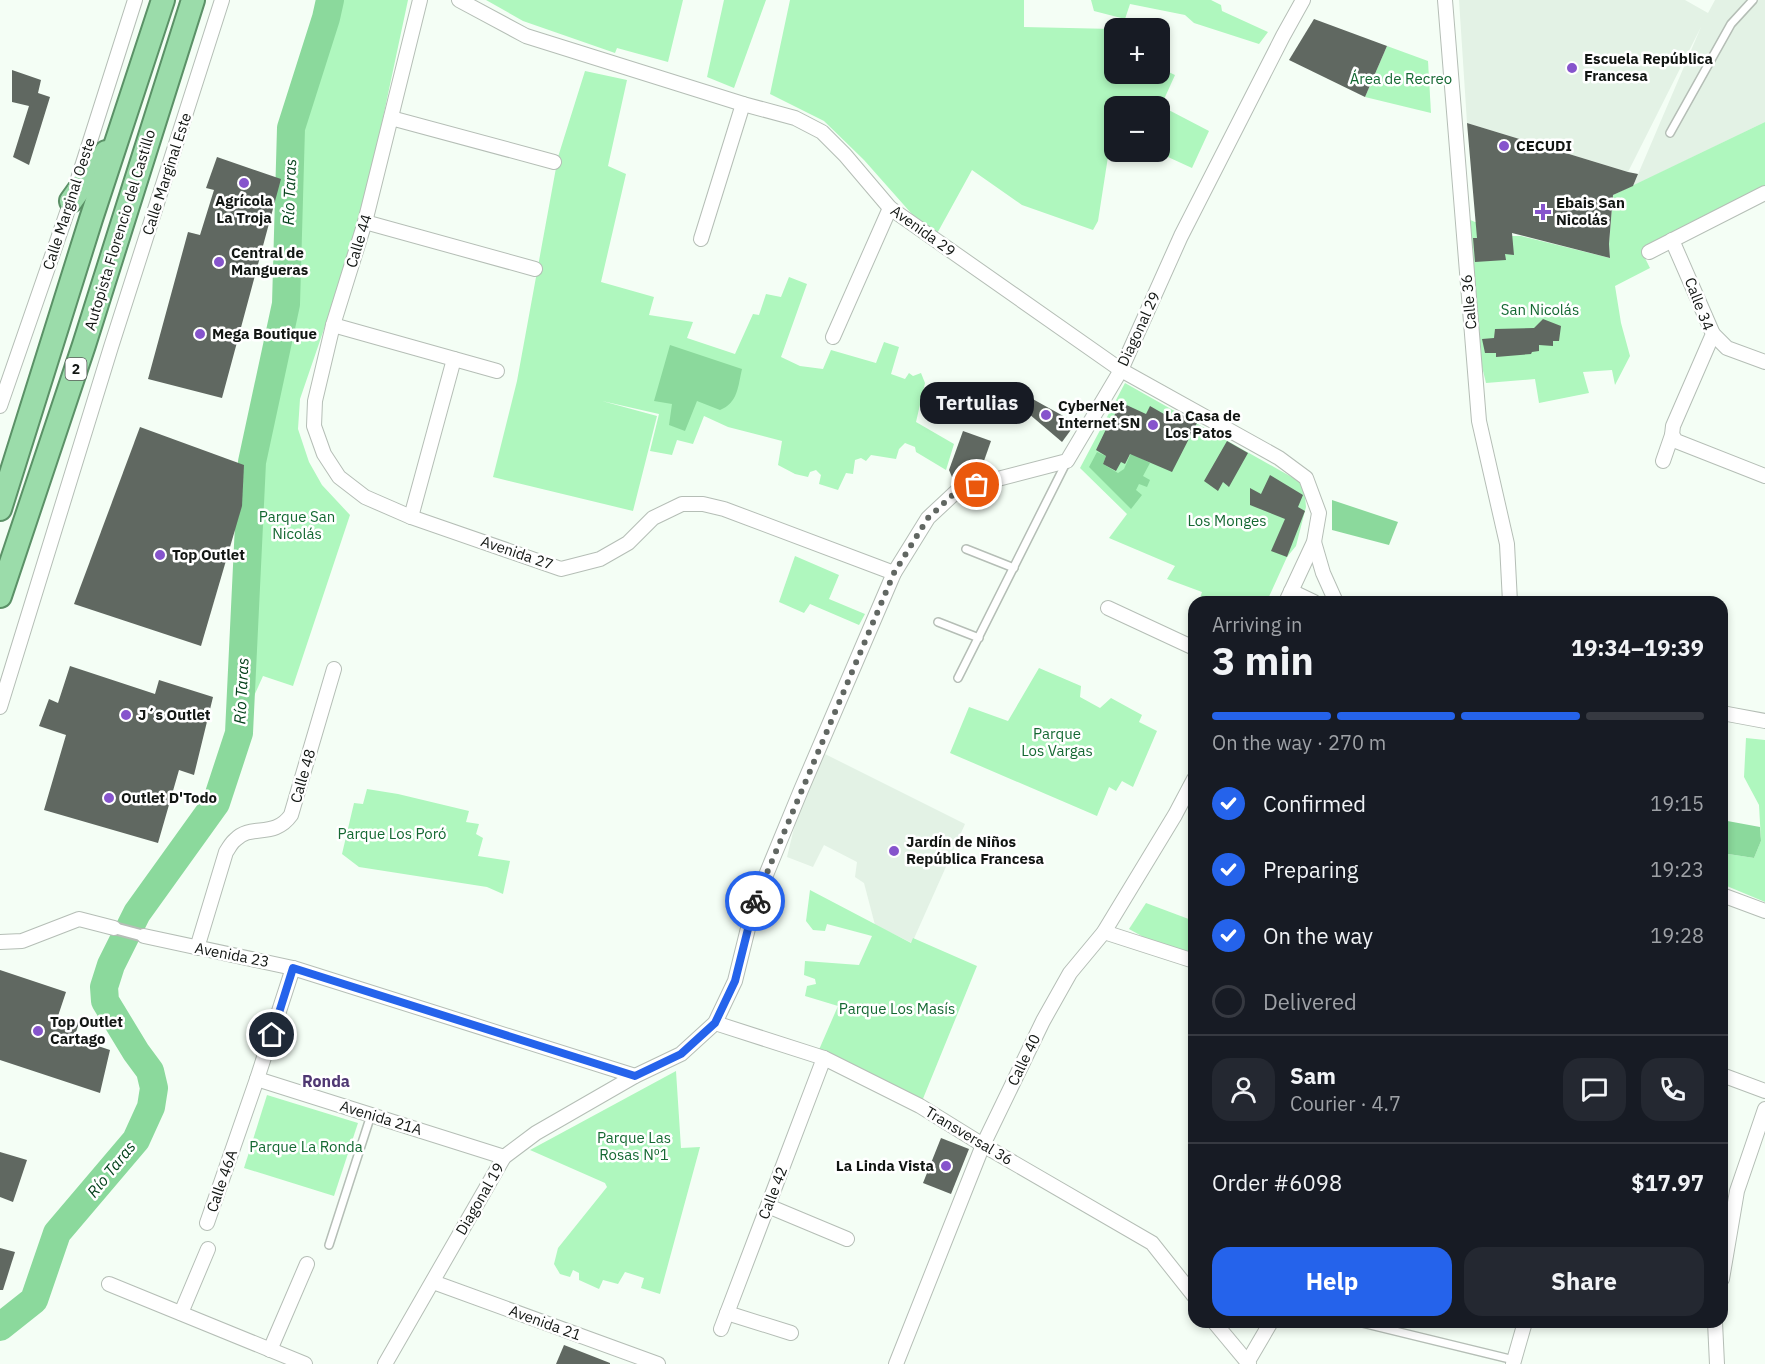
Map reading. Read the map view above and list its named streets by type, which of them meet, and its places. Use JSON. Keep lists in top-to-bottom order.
{
  "streets": {
    "highway": ["Autopista Florencio del Castillo", "2"],
    "street": [
      "Calle Marginal Este",
      "Calle Marginal Oeste",
      "Avenida 29",
      "Calle 44",
      "Calle 36",
      "Calle 34",
      "Diagonal 29",
      "Avenida 27",
      "Calle 48",
      "Avenida 23",
      "Calle 40",
      "Avenida 21A",
      "Transversal 36",
      "Calle 46A",
      "Calle 42",
      "Diagonal 19",
      "Avenida 21"
    ]
  },
  "crossings": [
    ["Avenida 29", "Diagonal 29"],
    ["Calle 44", "Avenida 27"],
    ["Calle 48", "Avenida 23"],
    ["Avenida 23", "Calle 46A"],
    ["Avenida 23", "Diagonal 19"],
    ["Calle 40", "Transversal 36"],
    ["Avenida 21A", "Calle 46A"],
    ["Avenida 21A", "Diagonal 19"],
    ["Transversal 36", "Calle 42"],
    ["Transversal 36", "Diagonal 19"],
    ["Diagonal 19", "Avenida 21"]
  ],
  "districts": ["Ronda"],
  "water": ["Río Taras"],
  "parks": [
    "Área de Recreo",
    "San Nicolás",
    "Parque San Nicolás",
    "Los Monges",
    "Parque Los Vargas",
    "Parque Los Poró",
    "Parque Los Masís",
    "Parque Las Rosas Nº1",
    "Parque La Ronda"
  ],
  "places": {
    "other": [
      "Escuela República Francesa",
      "CECUDI",
      "Agrícola La Troja",
      "Central de Mangueras",
      "Mega Boutique",
      "CyberNet Internet SN",
      "La Casa de Los Patos",
      "Tertulias",
      "Top Outlet",
      "J´s Outlet",
      "Outlet D'Todo",
      "Jardín de Niños República Francesa",
      "Top Outlet Cartago",
      "La Linda Vista"
    ],
    "health": ["Ebais San Nicolás"]
  },
  "page": {
    "map_buttons": ["+", "−"],
    "bubble": "Tertulias",
    "heading": ["3 min", "Arriving in", "19:34–19:39"],
    "panel": [
      "Sam",
      "Courier · 4.7",
      "Order #6098",
      "$17.97"
    ],
    "bar": "On the way · 270 m",
    "list": [
      ["Confirmed", "19:15"],
      ["Preparing", "19:23"],
      ["On the way", "19:28"],
      "Delivered"
    ],
    "buttons": ["Help", "Share"]
  }
}
